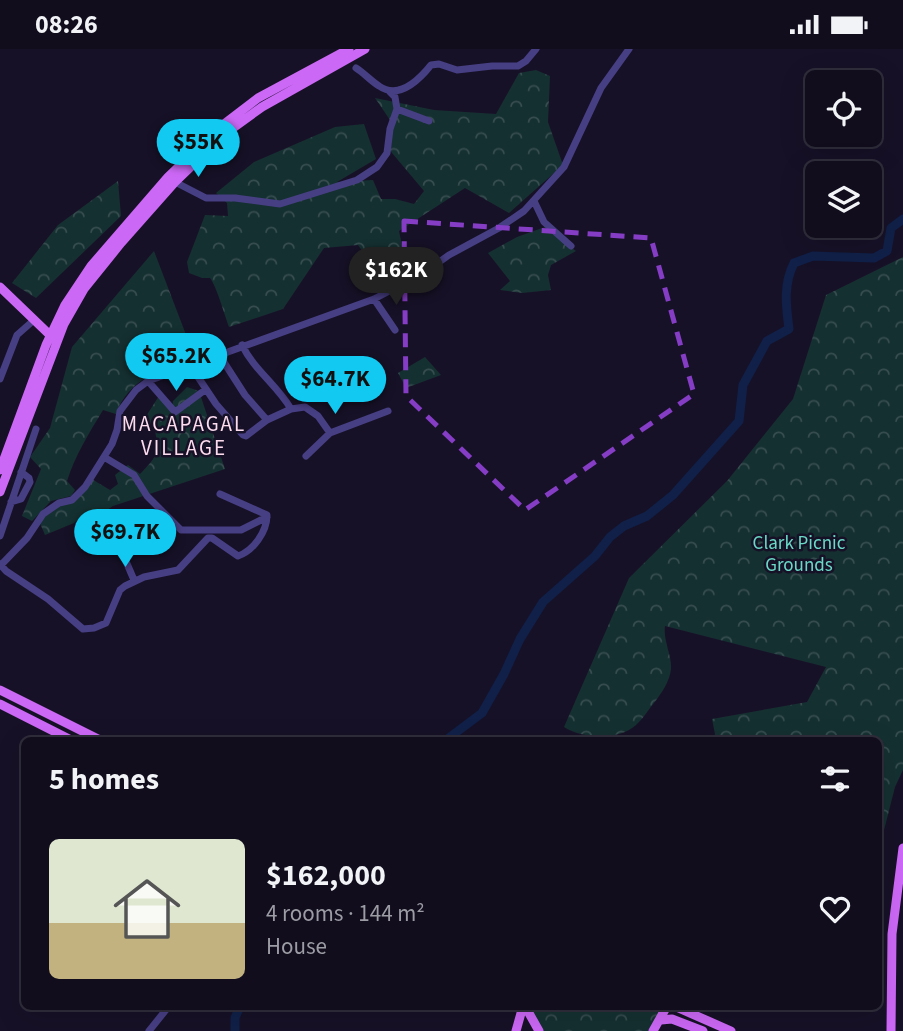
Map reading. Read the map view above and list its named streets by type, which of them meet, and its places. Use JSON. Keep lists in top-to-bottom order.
{
  "districts": ["MACAPAGAL VILLAGE"],
  "parks": ["Clark Picnic Grounds"],
  "page": {
    "status": "08:26",
    "price": [
      "$55K",
      "$162K",
      "$65.2K",
      "$64.7K",
      "$69.7K"
    ],
    "heading": "5 homes",
    "list": [
      {
        "name": "$162,000",
        "note": "4 rooms · 144 m² · House"
      }
    ]
  }
}
